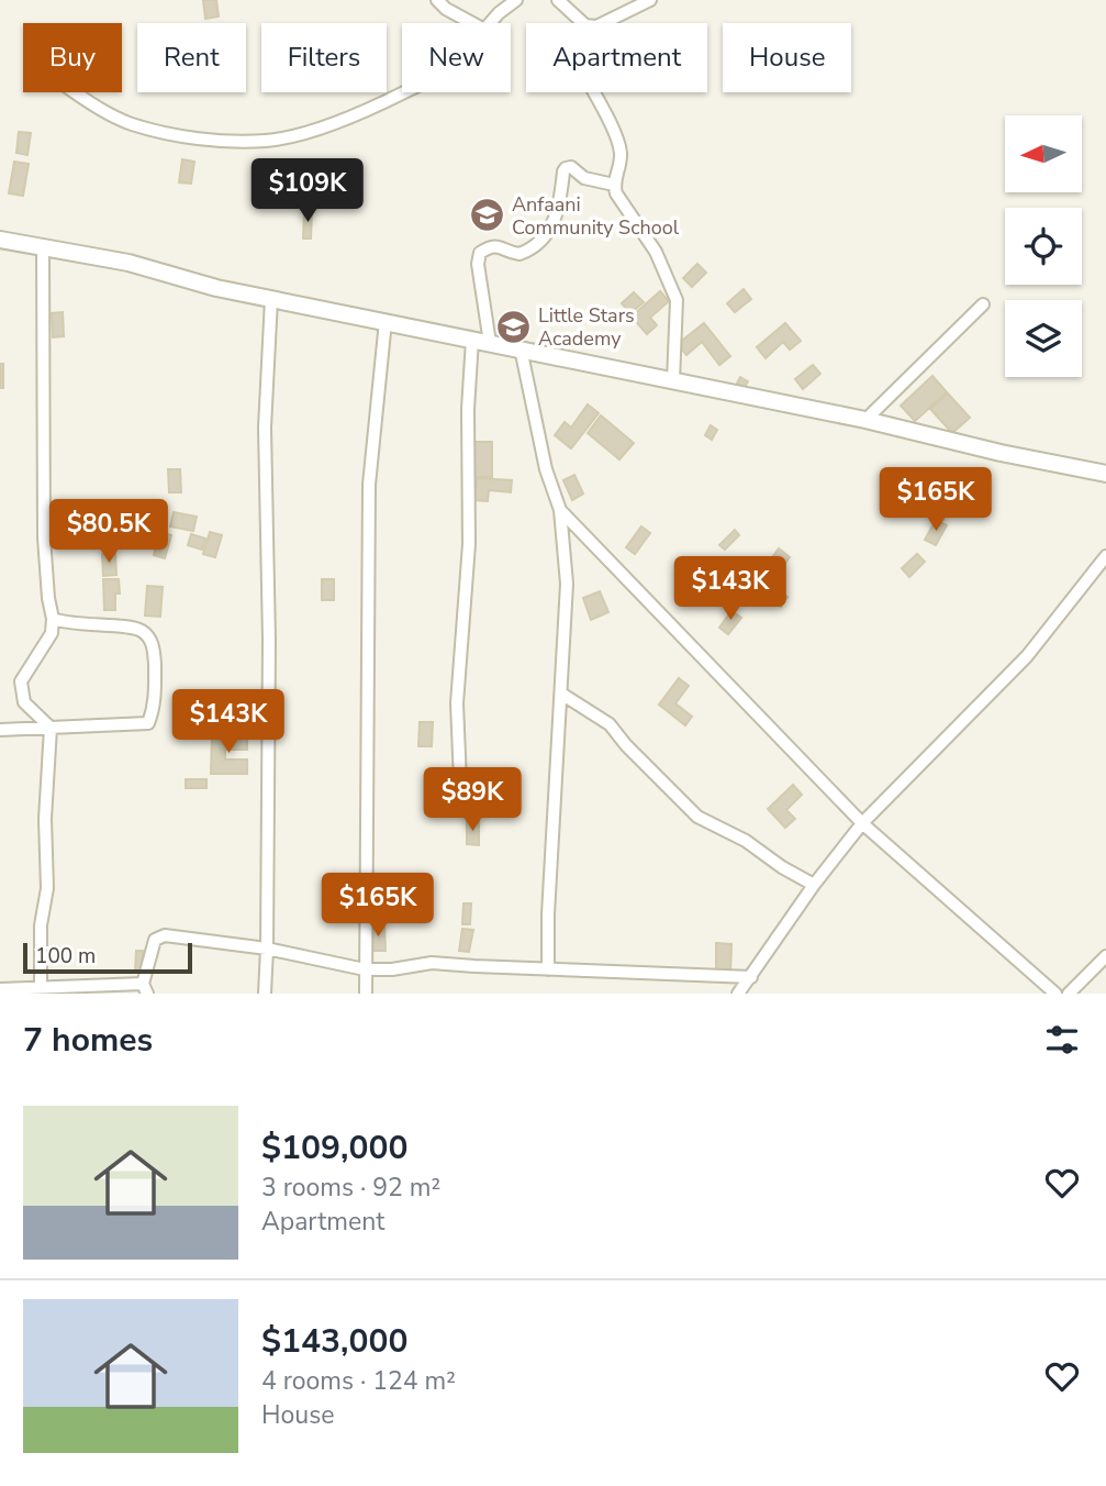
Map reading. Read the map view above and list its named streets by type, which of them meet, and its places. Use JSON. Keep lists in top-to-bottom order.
{
  "places": {
    "school or university": ["Anfaani Community School", "Little Stars Academy"]
  },
  "scale_bar": "100 m",
  "north": "left",
  "page": {
    "chip": [
      "Buy",
      "Rent",
      "Filters",
      "New",
      "Apartment",
      "House"
    ],
    "price": [
      "$109K",
      "$165K",
      "$80.5K",
      "$143K",
      "$143K",
      "$89K",
      "$165K"
    ],
    "scale": "100 m",
    "heading": "7 homes",
    "list": [
      {
        "name": "$109,000",
        "note": "3 rooms · 92 m² · Apartment"
      },
      {
        "name": "$143,000",
        "note": "4 rooms · 124 m² · House"
      }
    ]
  }
}
